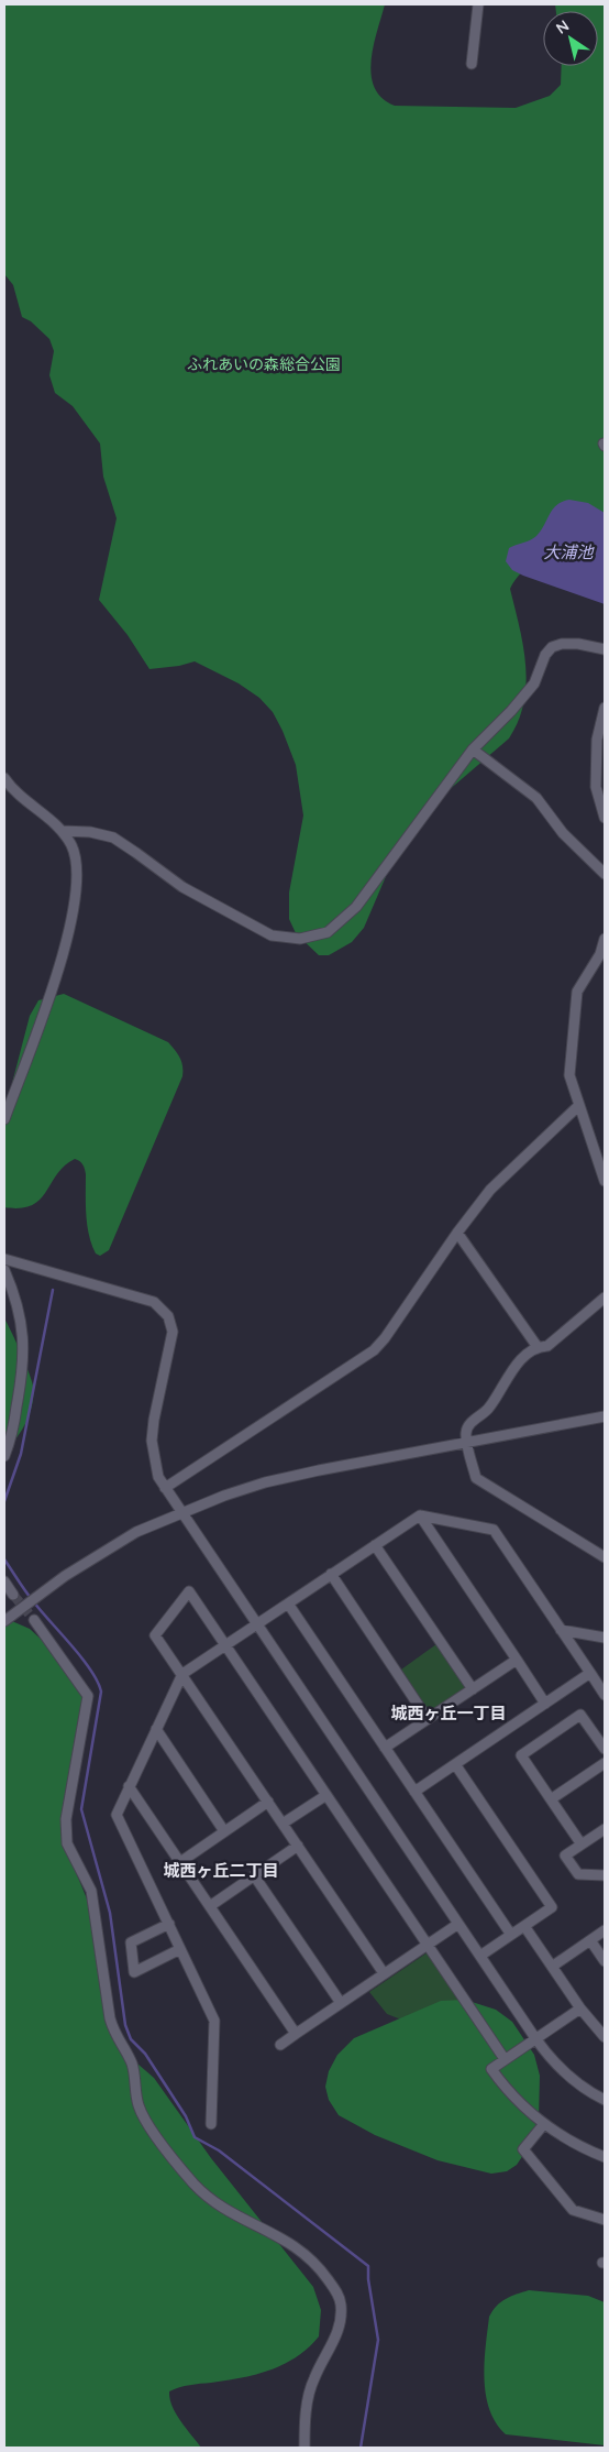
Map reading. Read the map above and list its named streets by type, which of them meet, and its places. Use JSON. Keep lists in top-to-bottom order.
{
  "districts": ["城西ヶ丘一丁目", "城西ヶ丘二丁目"],
  "water": ["大浦池"],
  "parks": ["ふれあいの森総合公園"],
  "north": "top left"
}
